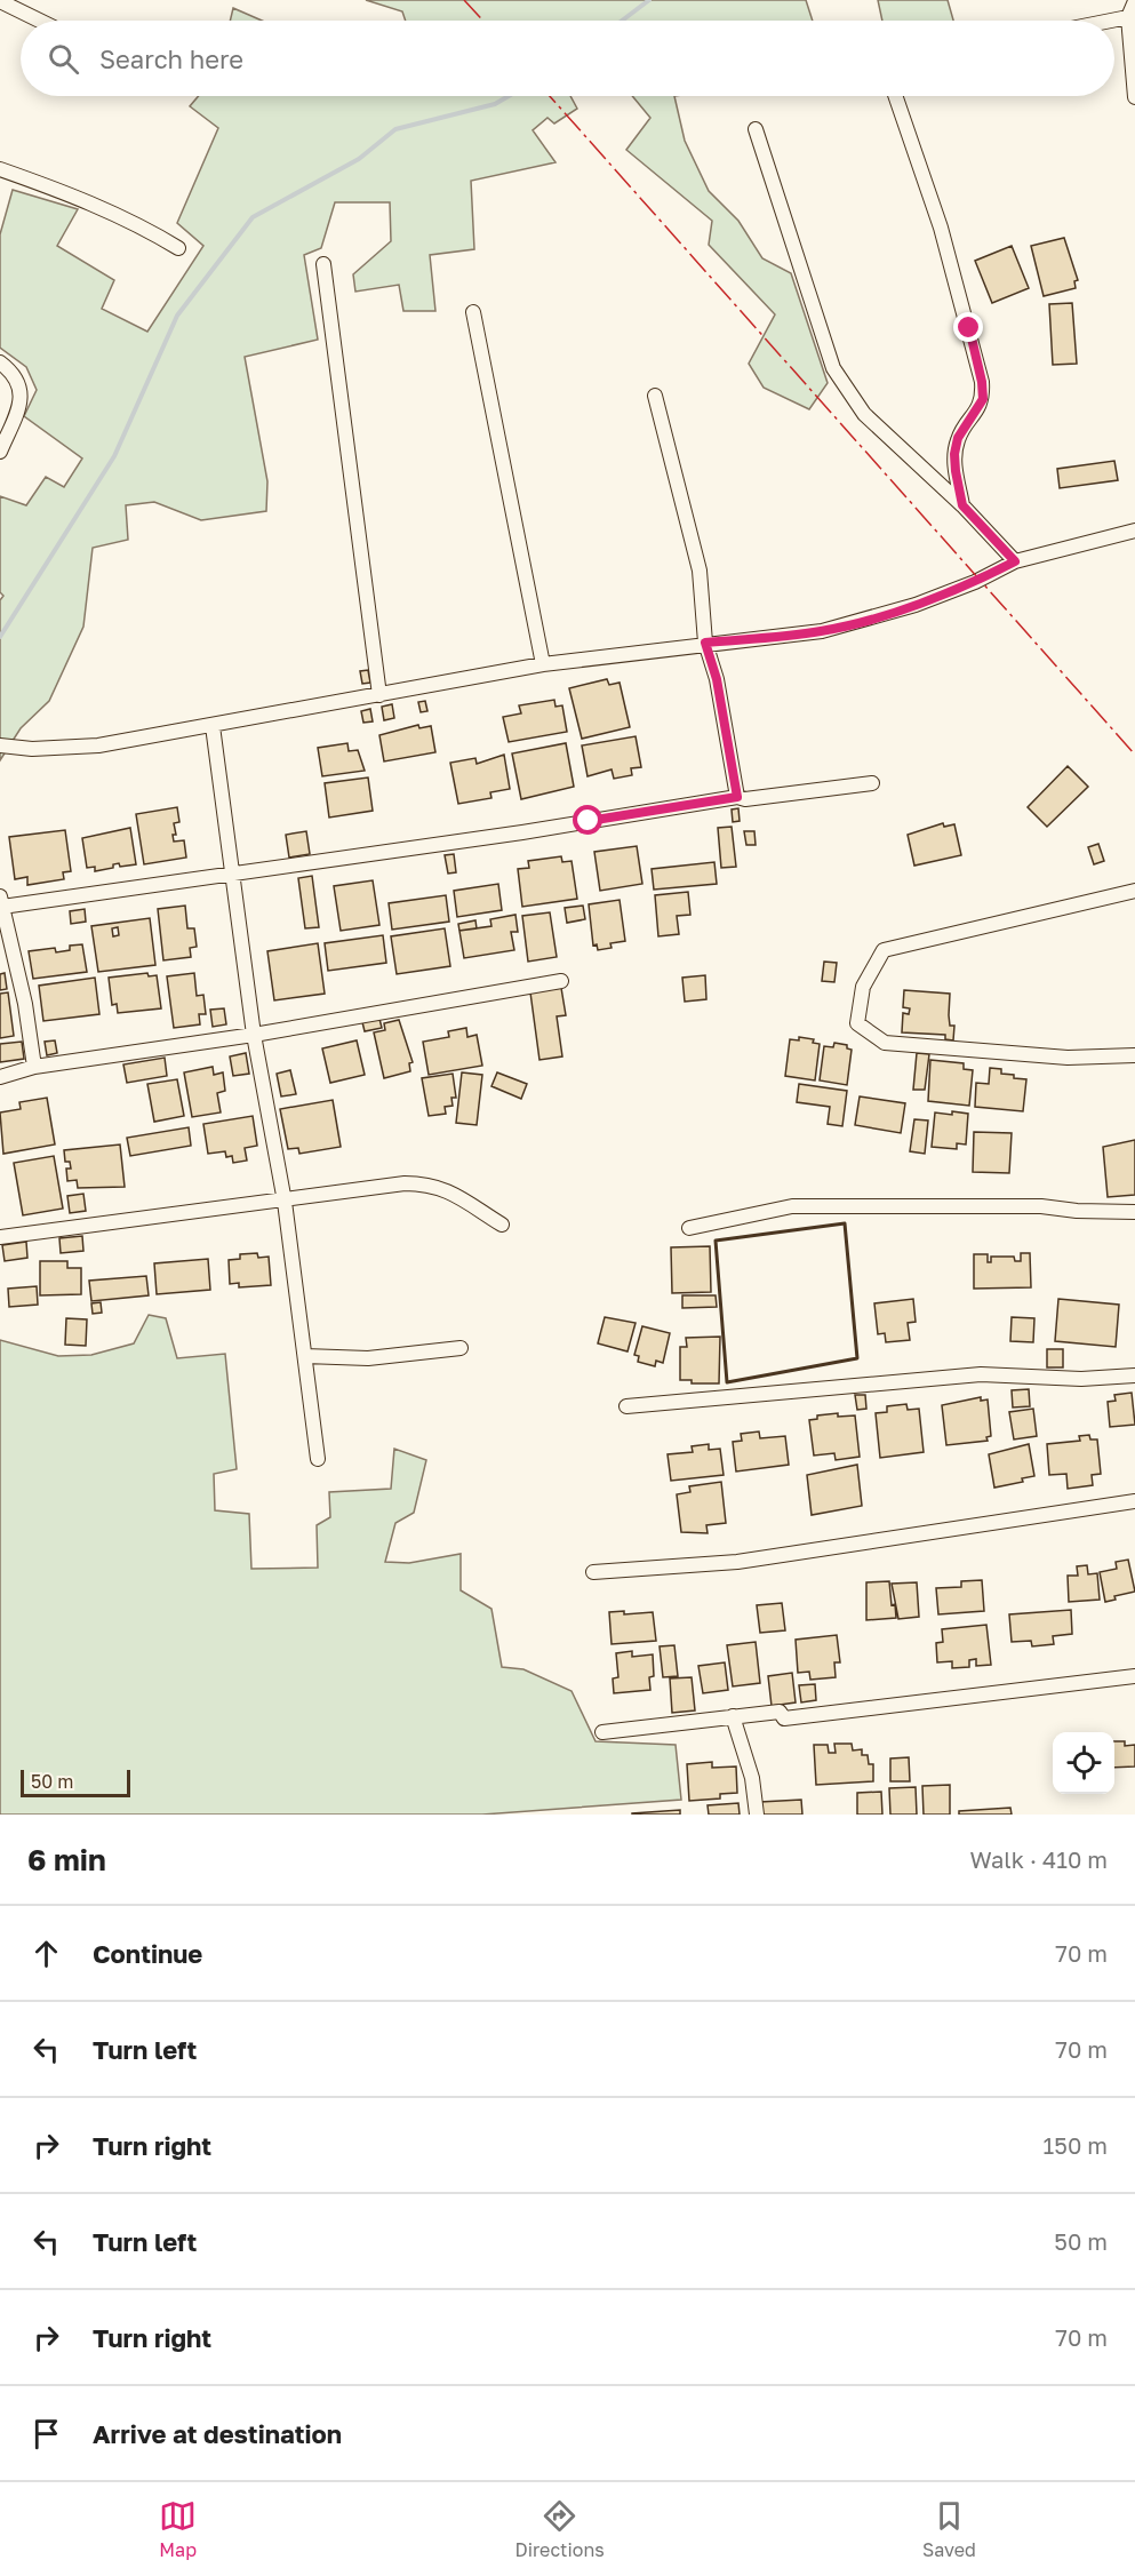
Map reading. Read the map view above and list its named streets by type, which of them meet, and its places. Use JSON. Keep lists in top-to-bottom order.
{
  "scale_bar": "50 m",
  "page": {
    "search": "Search here",
    "scale": "50 m",
    "heading": ["6 min", "Walk · 410 m"],
    "list": [
      ["Continue", "70 m"],
      ["Turn left", "70 m"],
      ["Turn right", "150 m"],
      ["Turn left", "50 m"],
      ["Turn right", "70 m"],
      "Arrive at destination"
    ],
    "nav": ["Map", "Directions", "Saved"]
  }
}
